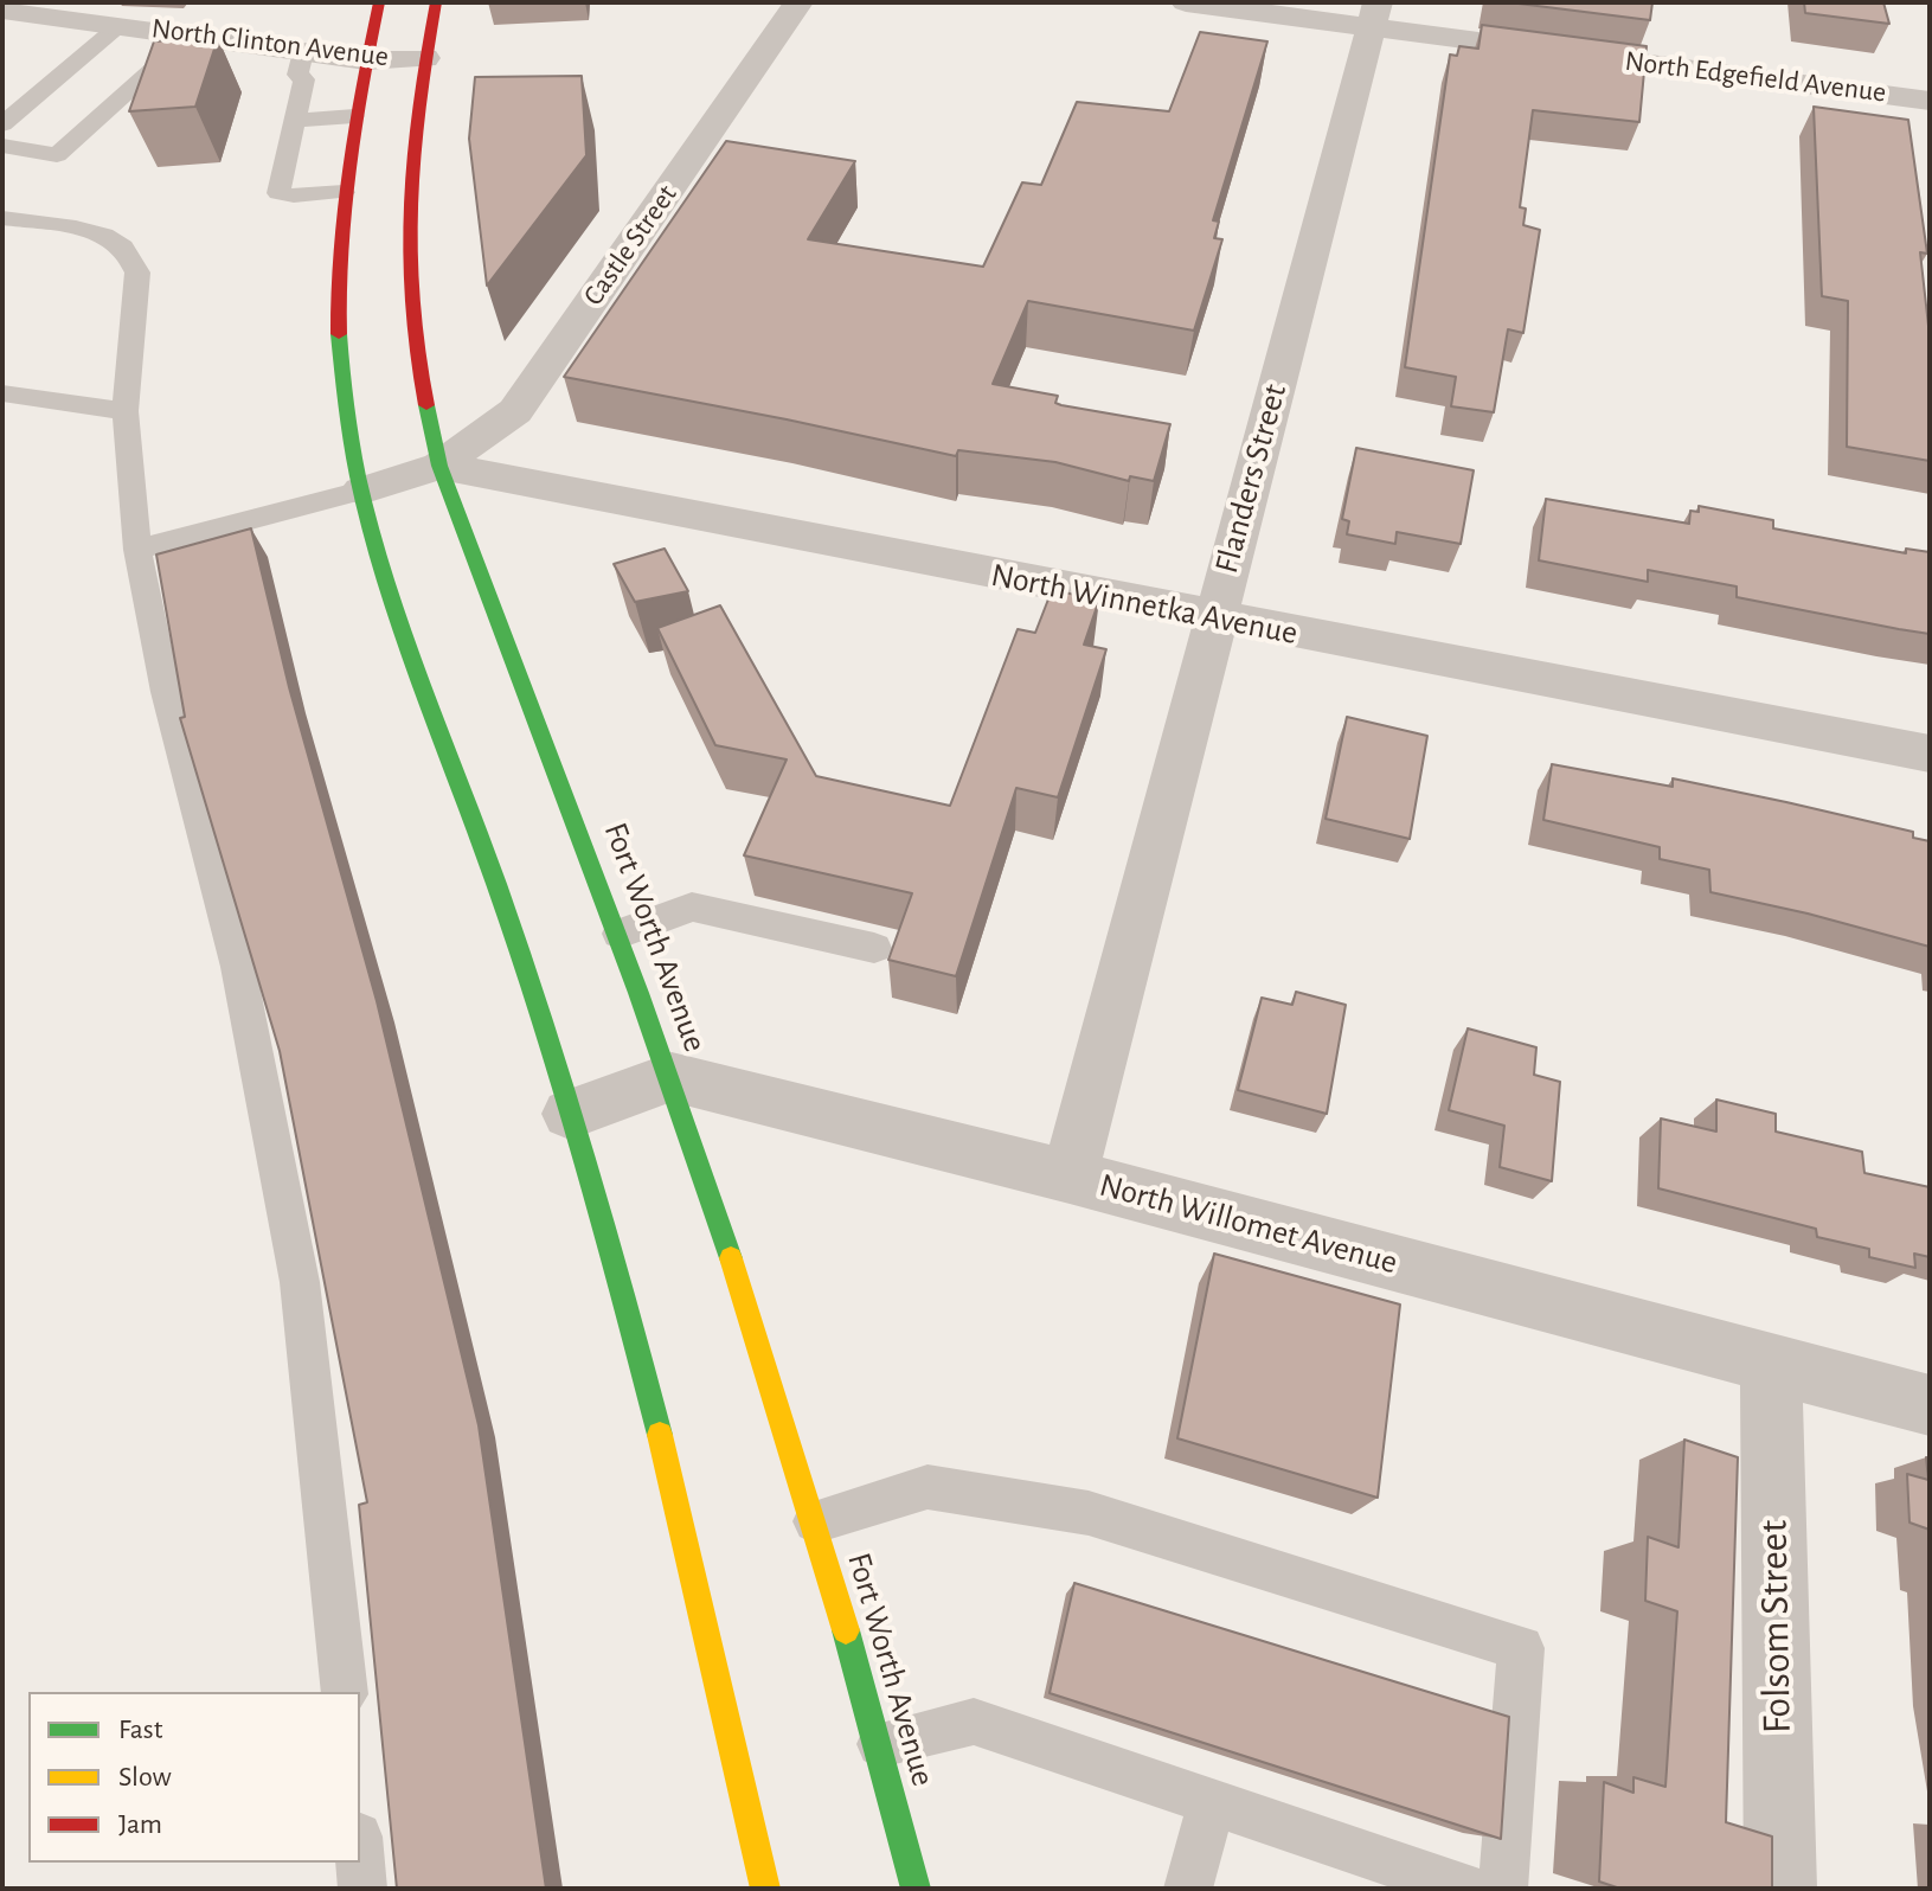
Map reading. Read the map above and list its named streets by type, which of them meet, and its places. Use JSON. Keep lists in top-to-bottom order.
{
  "streets": {
    "main road": ["Fort Worth Avenue"],
    "street": [
      "North Clinton Avenue",
      "North Edgefield Avenue",
      "Castle Street",
      "Flanders Street",
      "North Winnetka Avenue",
      "North Willomet Avenue",
      "Folsom Street"
    ]
  },
  "crossings": [
    ["North Clinton Avenue", "Fort Worth Avenue"],
    ["North Edgefield Avenue", "Flanders Street"],
    ["Castle Street", "North Winnetka Avenue"],
    ["Castle Street", "Fort Worth Avenue"],
    ["Flanders Street", "North Winnetka Avenue"],
    ["Flanders Street", "North Willomet Avenue"],
    ["North Winnetka Avenue", "Fort Worth Avenue"],
    ["Fort Worth Avenue", "North Willomet Avenue"],
    ["North Willomet Avenue", "Folsom Street"]
  ],
  "legend": ["Fast", "Slow", "Jam"]
}
